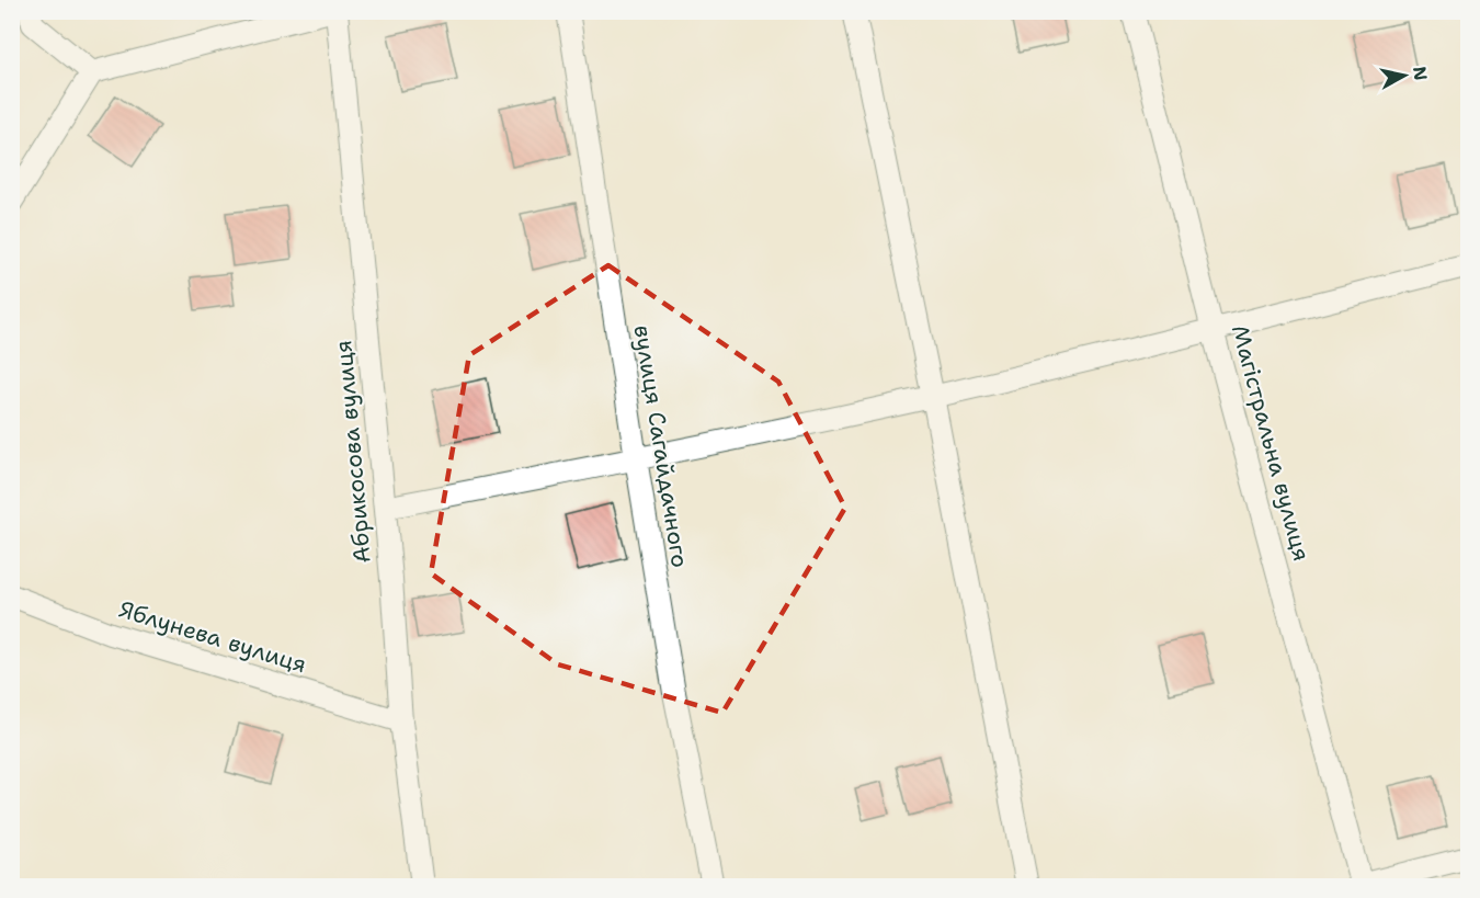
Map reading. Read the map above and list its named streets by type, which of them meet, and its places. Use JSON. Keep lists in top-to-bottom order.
{
  "streets": {
    "street": [
      "Магістральна вулиця",
      "вулиця Сагайдачного",
      "Абрикосова вулиця",
      "Яблунева вулиця"
    ]
  },
  "crossings": [
    ["Абрикосова вулиця", "Яблунева вулиця"]
  ],
  "north": "right"
}
